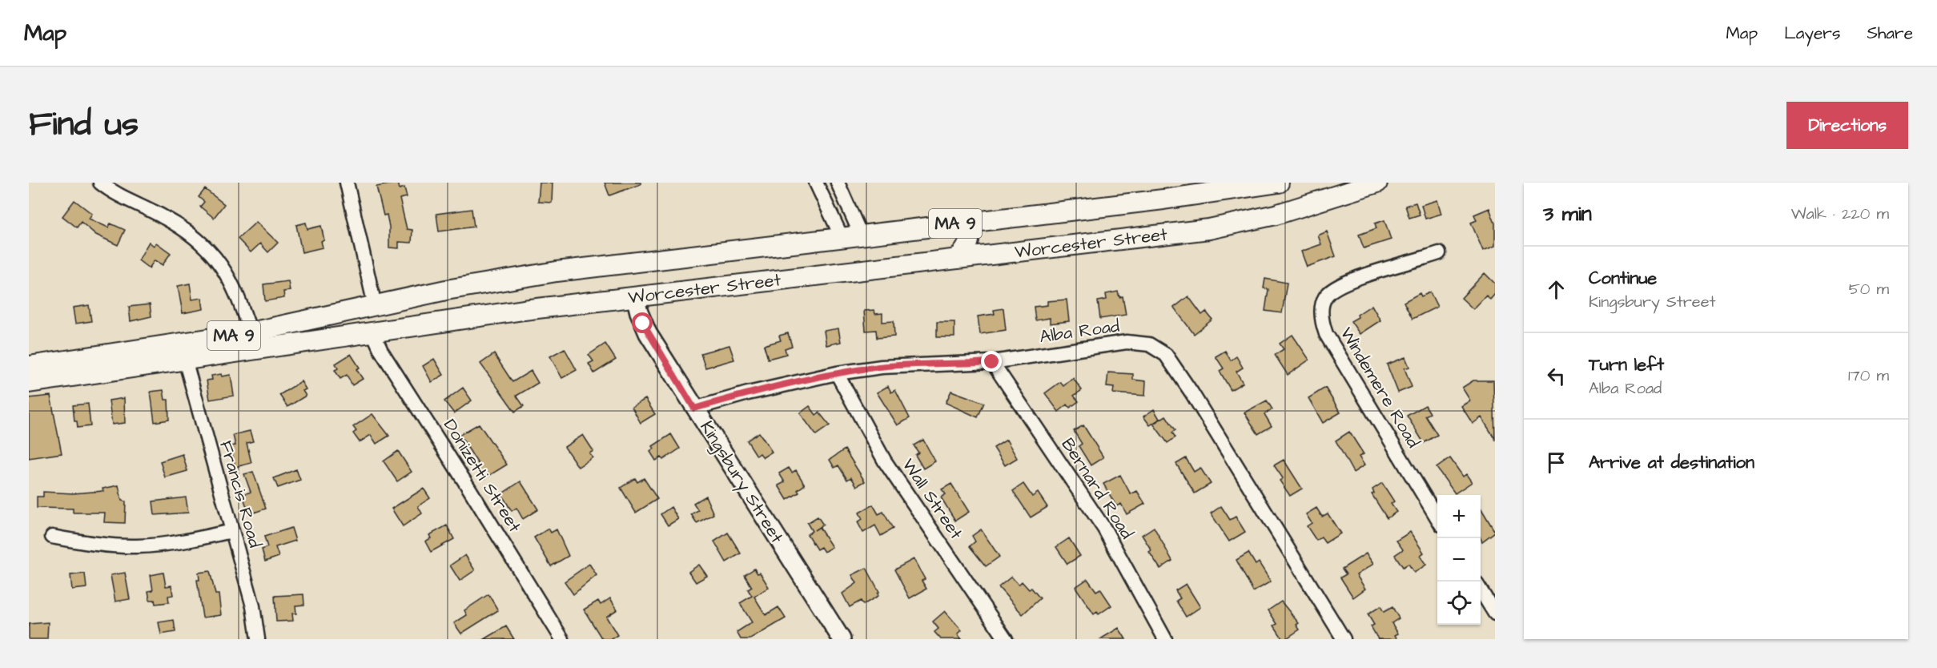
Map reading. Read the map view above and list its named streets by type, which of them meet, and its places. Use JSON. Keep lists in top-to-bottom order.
{
  "streets": {
    "highway": ["MA 9", "Worcester Street"],
    "main road": ["Kingsbury Street"],
    "street": [
      "Alba Road",
      "Windemere Road",
      "Donizetti Street",
      "Bernard Road",
      "Francis Road",
      "Wall Street"
    ]
  },
  "crossings": [
    ["Worcester Street", "Donizetti Street"],
    ["Worcester Street", "Kingsbury Street"],
    ["Worcester Street", "Francis Road"],
    ["Alba Road", "Kingsbury Street"],
    ["Alba Road", "Bernard Road"],
    ["Alba Road", "Wall Street"]
  ],
  "page": {
    "header": "Map",
    "nav": ["Map", "Layers", "Share"],
    "title": "Find us",
    "buttons": "Directions",
    "heading": ["3 min", "Walk · 220 m"],
    "list": [
      ["Continue", "Kingsbury Street", "50 m"],
      ["Turn left", "Alba Road", "170 m"],
      "Arrive at destination"
    ],
    "map_buttons": ["+", "−"]
  }
}
